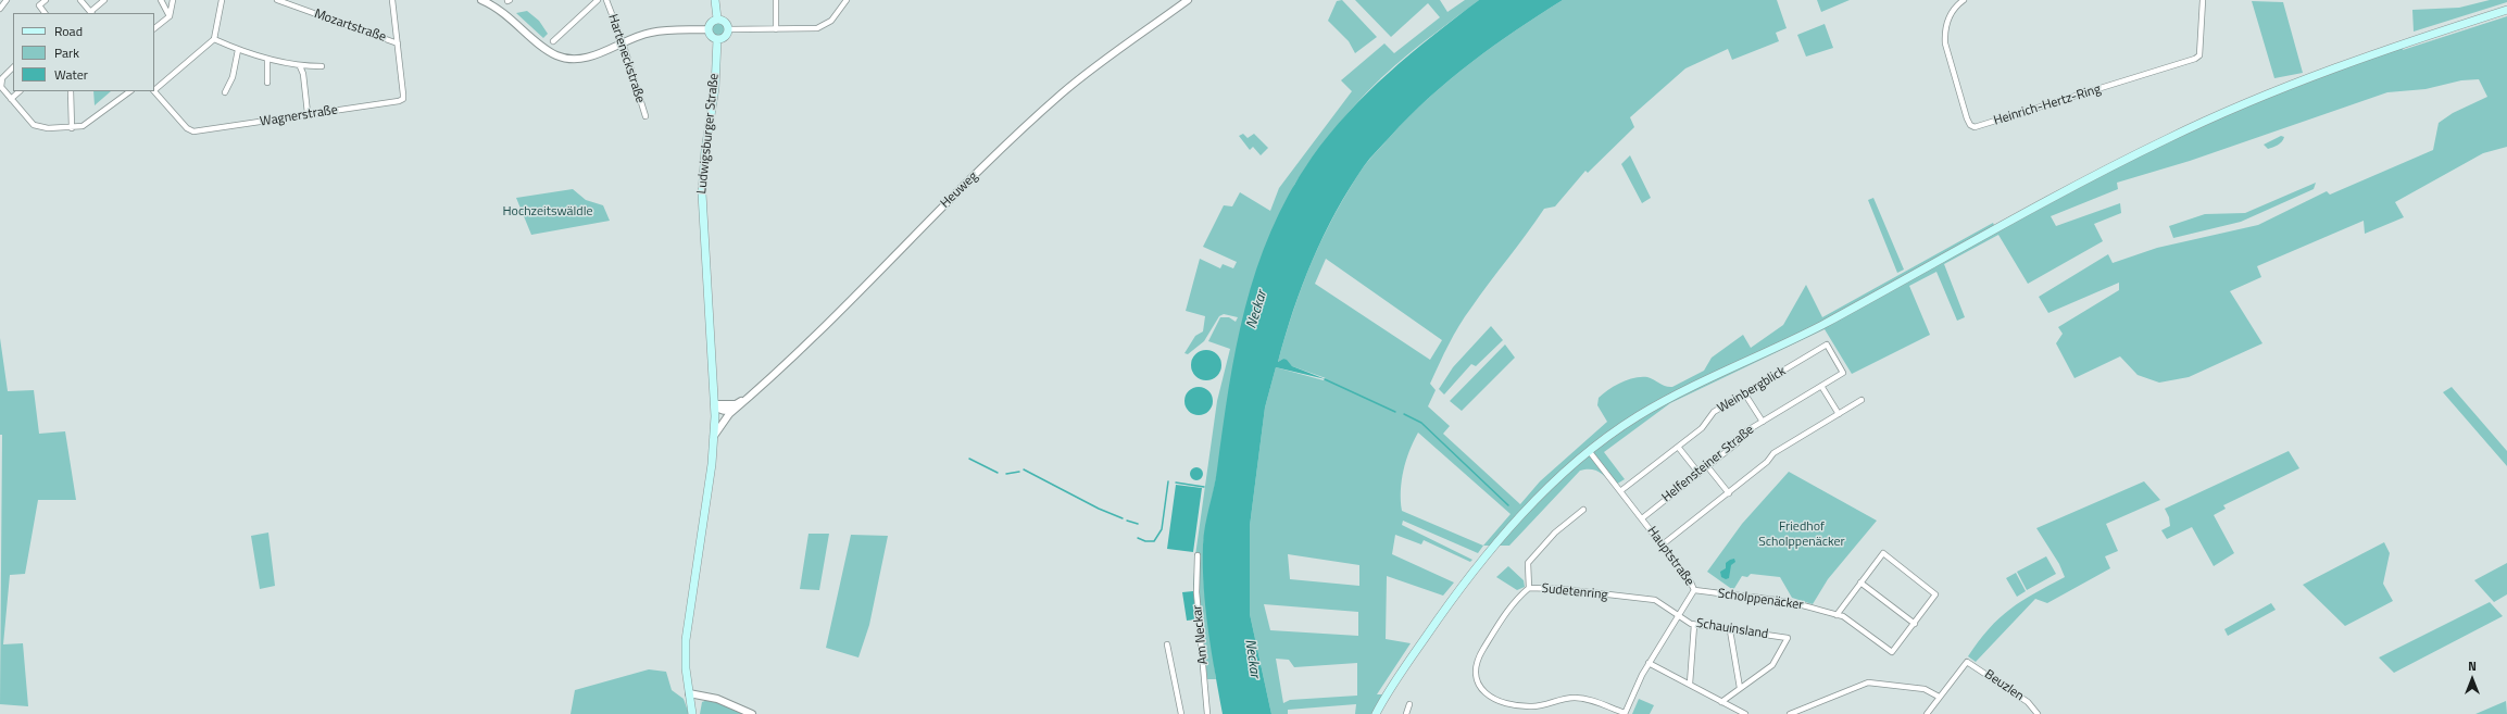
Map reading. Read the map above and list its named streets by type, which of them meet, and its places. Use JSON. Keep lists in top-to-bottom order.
{
  "streets": {
    "main road": ["Ludwigsburger Straße"],
    "street": [
      "Mozartstraße",
      "Harteneckstraße",
      "Heinrich-Hertz-Ring",
      "Wagnerstraße",
      "Heuweg",
      "Weinbergblick",
      "Helfensteiner Straße",
      "Hauptstraße",
      "Sudetenring",
      "Scholppenäcker",
      "Schauinsland",
      "Am Neckar",
      "Beuzlen"
    ]
  },
  "crossings": [
    ["Mozartstraße", "Wagnerstraße"],
    ["Ludwigsburger Straße", "Heuweg"],
    ["Weinbergblick", "Helfensteiner Straße"],
    ["Weinbergblick", "Hauptstraße"],
    ["Helfensteiner Straße", "Hauptstraße"],
    ["Hauptstraße", "Sudetenring"],
    ["Hauptstraße", "Scholppenäcker"],
    ["Hauptstraße", "Schauinsland"],
    ["Sudetenring", "Schauinsland"]
  ],
  "water": ["Neckar"],
  "parks": ["Hochzeitswäldle", "Friedhof Scholppenäcker"],
  "legend": ["Road", "Park", "Water"],
  "north": "top"
}
